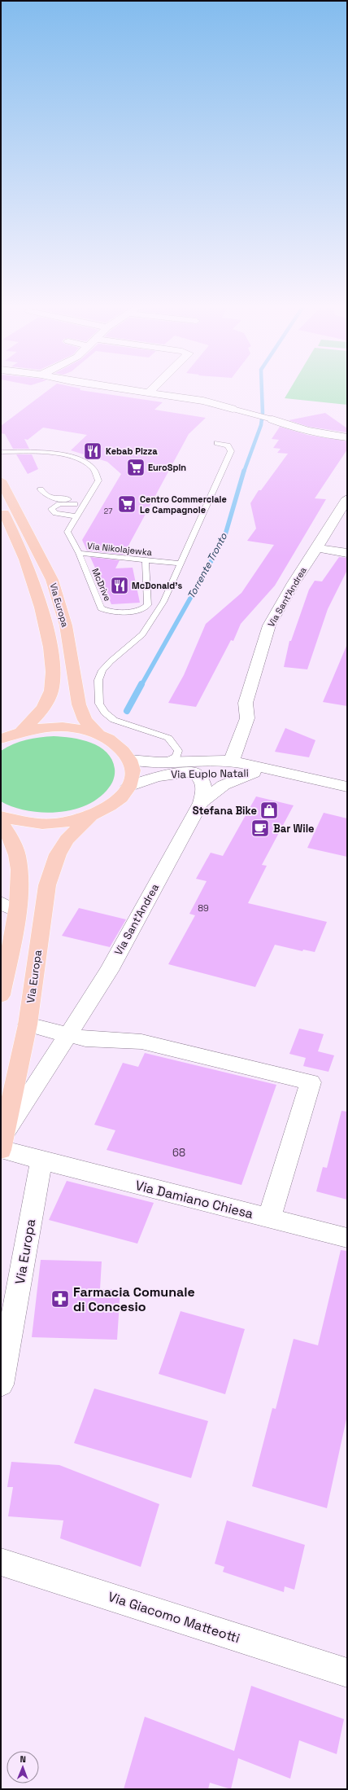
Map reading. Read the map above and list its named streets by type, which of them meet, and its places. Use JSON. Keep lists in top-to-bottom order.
{
  "streets": {
    "main road": ["Via Europa"],
    "street": [
      "Via Sant'Andrea",
      "Via Euplo Natali",
      "Via Damiano Chiesa",
      "Via Giacomo Matteotti"
    ],
    "lane": ["Via Nikolajewka", "McDrive"]
  },
  "crossings": [
    ["Via Nikolajewka", "McDrive"],
    ["Via Sant'Andrea", "Via Europa"],
    ["Via Sant'Andrea", "Via Euplo Natali"],
    ["Via Europa", "Via Euplo Natali"],
    ["Via Europa", "Via Damiano Chiesa"]
  ],
  "water": ["Torrente Tronto"],
  "places": {
    "restaurant": ["Kebab Pizza", "McDonald's"],
    "supermarket": ["EuroSpin", "Centro Commerciale Le Campagnole"],
    "shop": ["Stefana Bike"],
    "cafe": ["Bar Wile"],
    "pharmacy": ["Farmacia Comunale di Concesio"]
  },
  "house_numbers": ["27", "89", "68"],
  "north": "top"
}
